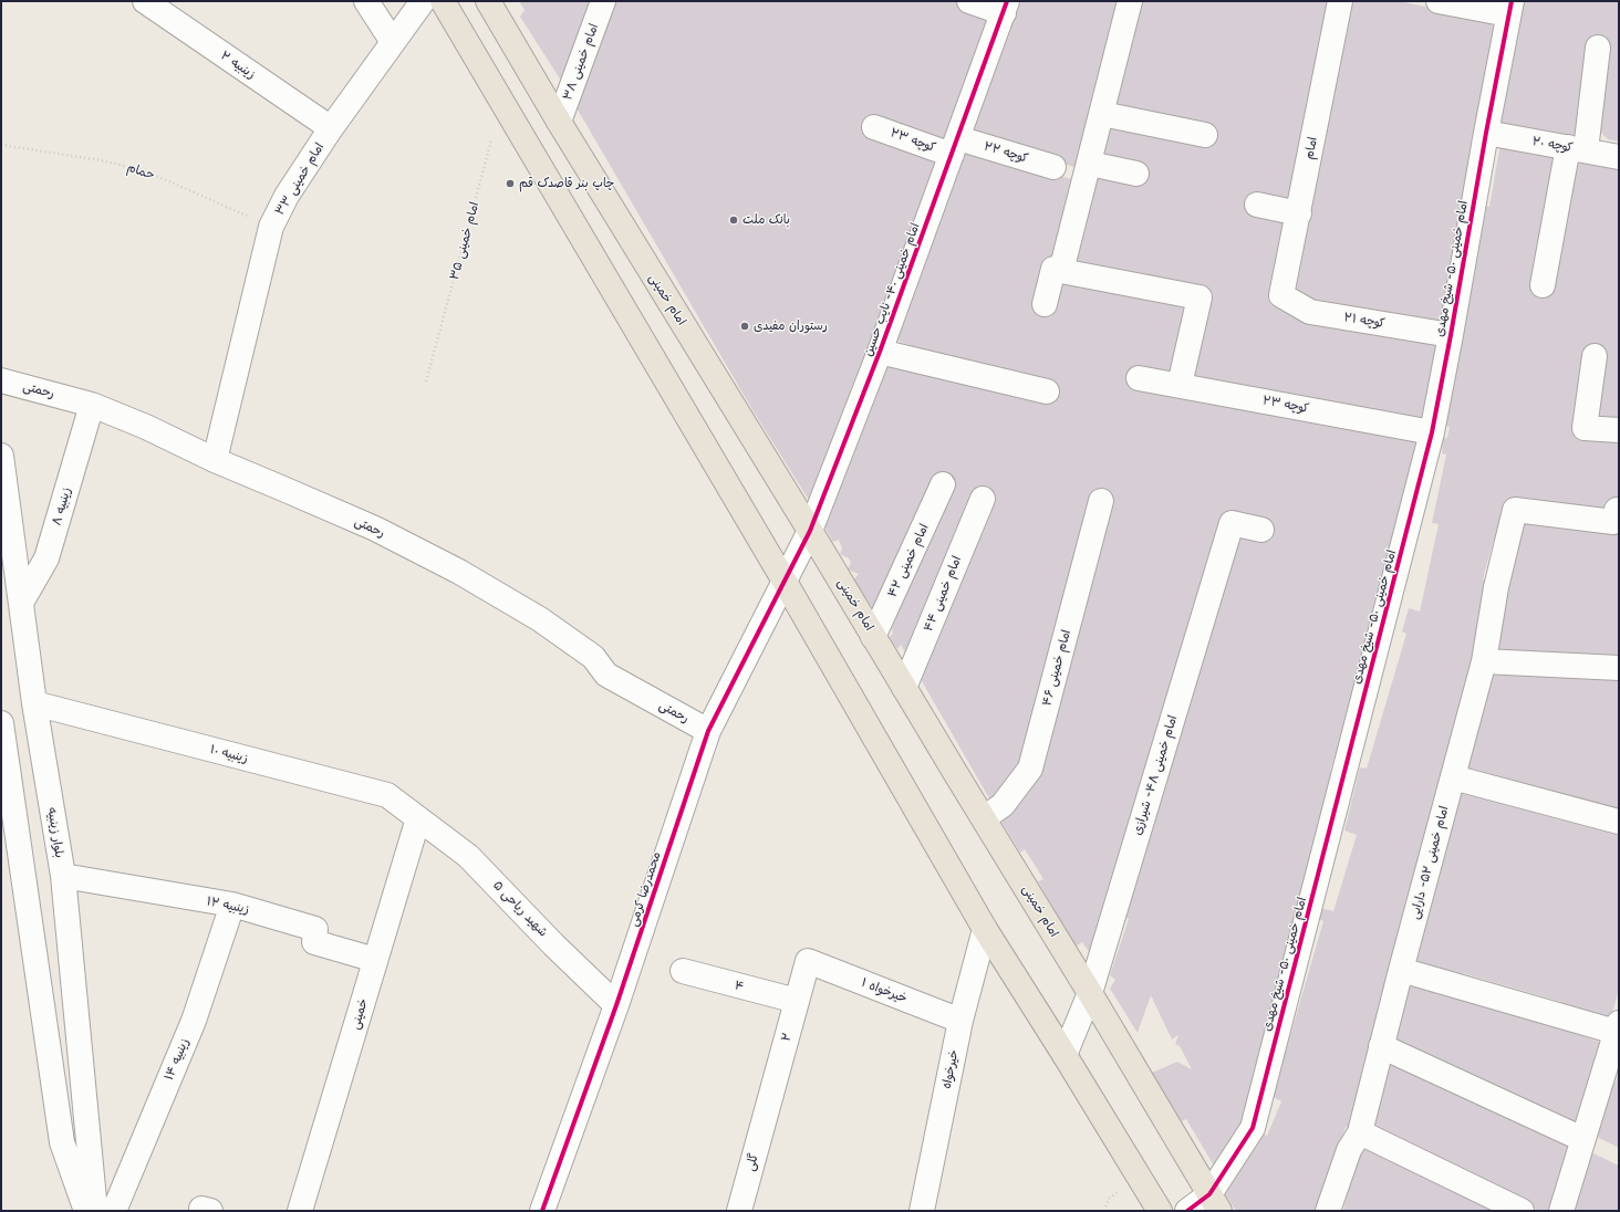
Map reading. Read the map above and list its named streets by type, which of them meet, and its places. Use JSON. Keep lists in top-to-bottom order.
{
  "streets": {
    "main road": ["امام خمینی"],
    "street": [
      "امام خمینی ۳۸",
      "زینبیه ۲",
      "کوچه ۲۳",
      "کوچه ۲۰",
      "امام",
      "کوچه ۲۲",
      "امام خمینی ۳۳",
      "امام خمینی ۵۰- شیخ مهدی",
      "امام خمینی ۴۰- نایب حسین",
      "کوچه ۲۱",
      "رحمتی",
      "زینبیه ۸",
      "امام خمینی ۴۲",
      "امام خمینی ۴۴",
      "امام خمینی ۴۶",
      "زینبیه ۱۰",
      "امام خمینی ۴۸- شیرازی",
      "بلوار زینبیه",
      "امام خمینی ۵۲- دارایی",
      "محمدرضا کرمی",
      "زینبیه ۱۲",
      "۵ شهید ریاحی",
      "۴",
      "خیرخواه ۱",
      "خمینی",
      "۲",
      "زینبیه ۱۴",
      "خیرخواه",
      "گلی"
    ],
    "path": ["حمام", "امام خمینی ۳۵"]
  },
  "crossings": [
    ["امام خمینی ۳۸", "امام خمینی"],
    ["زینبیه ۲", "امام خمینی ۳۳"],
    ["کوچه ۲۳", "کوچه ۲۲"],
    ["کوچه ۲۳", "امام خمینی ۵۰- شیخ مهدی"],
    ["کوچه ۲۳", "امام خمینی ۴۰- نایب حسین"],
    ["کوچه ۲۰", "امام خمینی ۵۰- شیخ مهدی"],
    ["امام", "کوچه ۲۱"],
    ["کوچه ۲۲", "امام خمینی ۴۰- نایب حسین"],
    ["حمام", "امام خمینی ۳۳"],
    ["امام خمینی ۳۳", "رحمتی"],
    ["امام خمینی ۵۰- شیخ مهدی", "امام خمینی"],
    ["امام خمینی ۵۰- شیخ مهدی", "کوچه ۲۱"],
    ["امام خمینی ۴۰- نایب حسین", "امام خمینی"],
    ["امام خمینی ۴۰- نایب حسین", "محمدرضا کرمی"],
    ["امام خمینی", "امام خمینی ۴۲"],
    ["امام خمینی", "امام خمینی ۴۴"],
    ["امام خمینی", "امام خمینی ۴۶"],
    ["امام خمینی", "امام خمینی ۴۸- شیرازی"],
    ["رحمتی", "زینبیه ۸"],
    ["رحمتی", "محمدرضا کرمی"],
    ["زینبیه ۸", "بلوار زینبیه"],
    ["زینبیه ۱۰", "بلوار زینبیه"],
    ["زینبیه ۱۰", "۵ شهید ریاحی"],
    ["زینبیه ۱۰", "خمینی"],
    ["بلوار زینبیه", "زینبیه ۱۲"],
    ["بلوار زینبیه", "زینبیه ۱۴"],
    ["محمدرضا کرمی", "۵ شهید ریاحی"],
    ["زینبیه ۱۲", "خمینی"],
    ["زینبیه ۱۲", "زینبیه ۱۴"],
    ["۵ شهید ریاحی", "خمینی"],
    ["۴", "۲"],
    ["خیرخواه ۱", "۲"],
    ["خیرخواه ۱", "خیرخواه"],
    ["۲", "گلی"]
  ],
  "places": ["چاپ بنر قاصدک قم", "بانک ملت", "رستوران مفیدی"]
}
